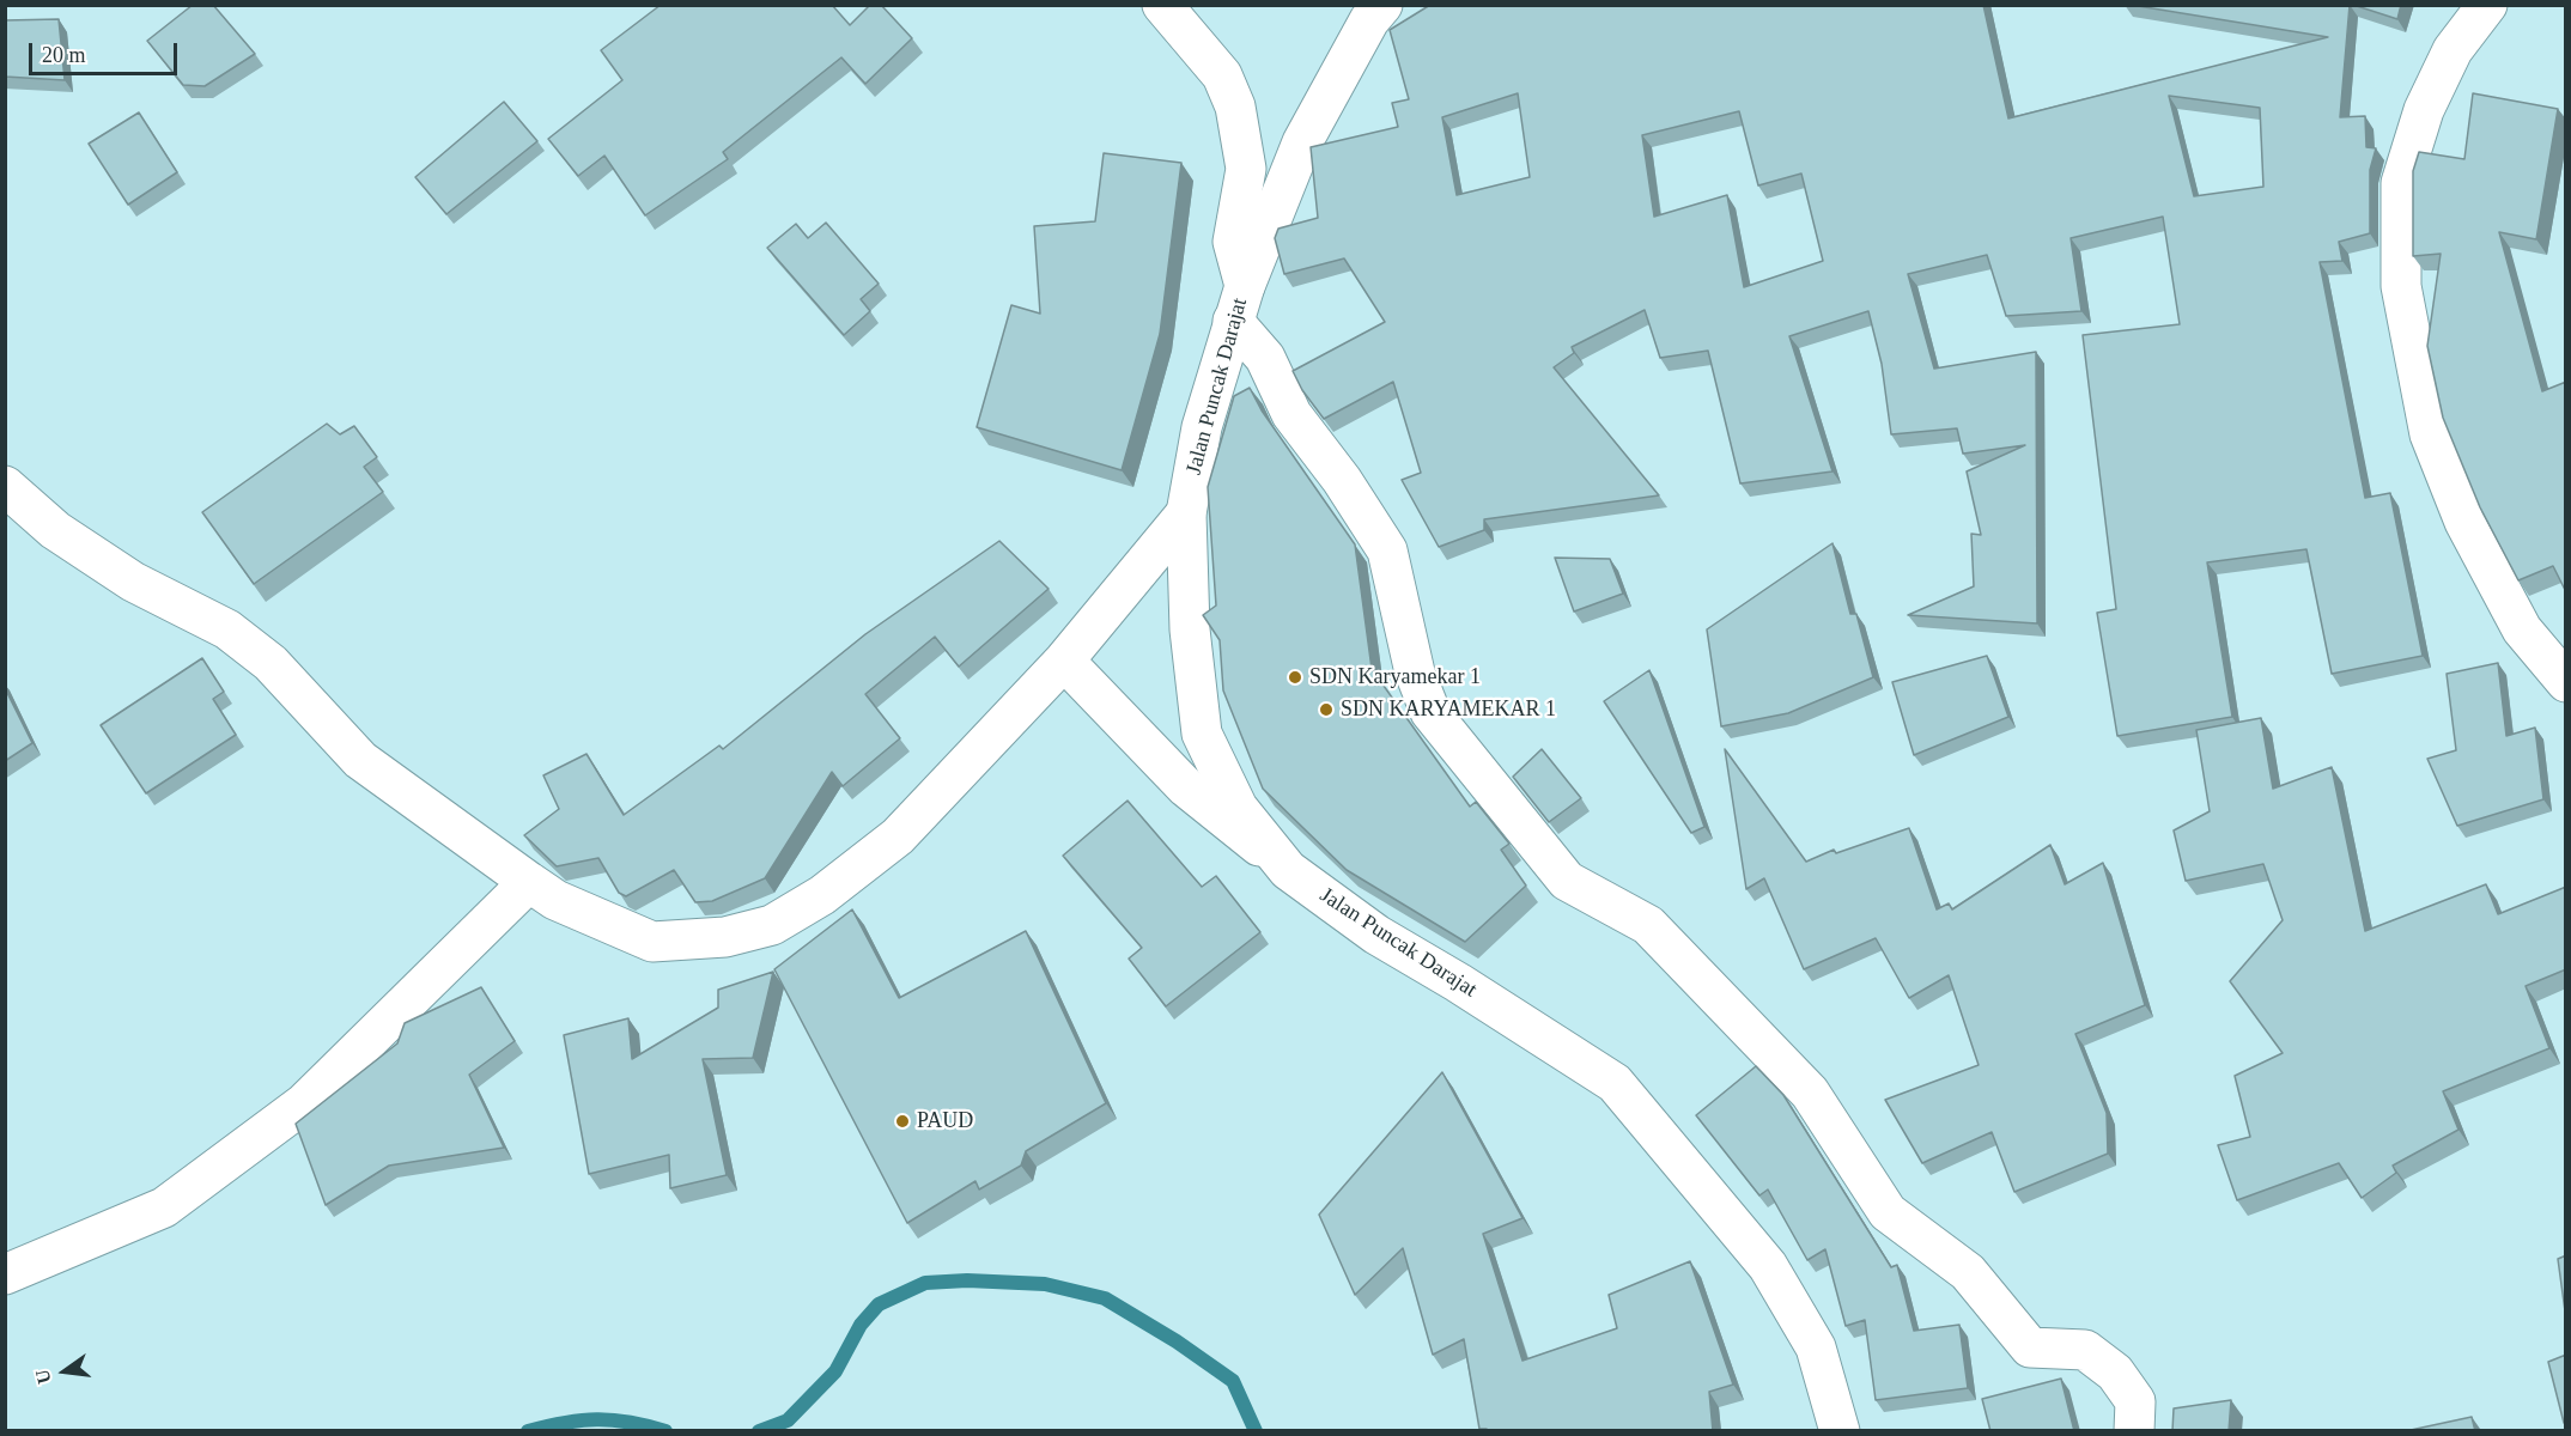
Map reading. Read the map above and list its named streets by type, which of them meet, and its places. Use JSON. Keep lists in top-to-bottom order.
{
  "streets": {
    "street": ["Jalan Puncak Darajat"]
  },
  "places": ["SDN Karyamekar 1", "SDN KARYAMEKAR 1", "PAUD"],
  "scale_bar": "20 m",
  "north": "left"
}
